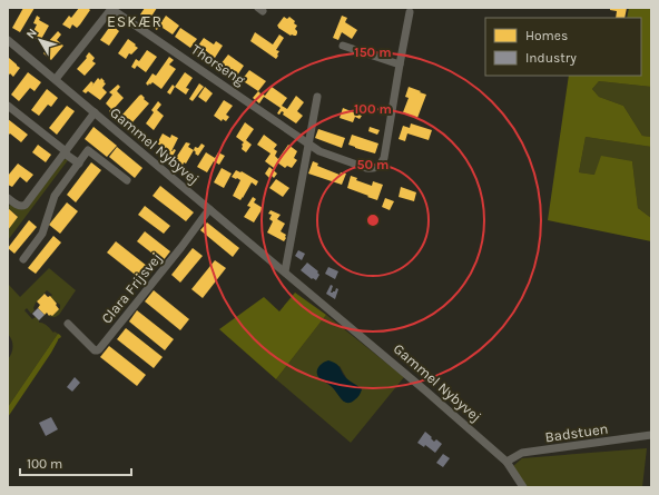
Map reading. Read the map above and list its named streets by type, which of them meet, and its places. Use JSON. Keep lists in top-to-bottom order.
{
  "streets": {
    "street": [
      "Thorseng",
      "Gammel Nybyvej",
      "Clara Frijsvej",
      "Badstuen"
    ]
  },
  "crossings": [
    ["Thorseng", "Gammel Nybyvej"],
    ["Gammel Nybyvej", "Clara Frijsvej"],
    ["Gammel Nybyvej", "Badstuen"]
  ],
  "districts": ["ESKÆR"],
  "legend": ["Homes", "Industry"],
  "scale_bar": "100 m",
  "north": "top left",
  "rings": ["150 m", "100 m", "50 m"]
}
